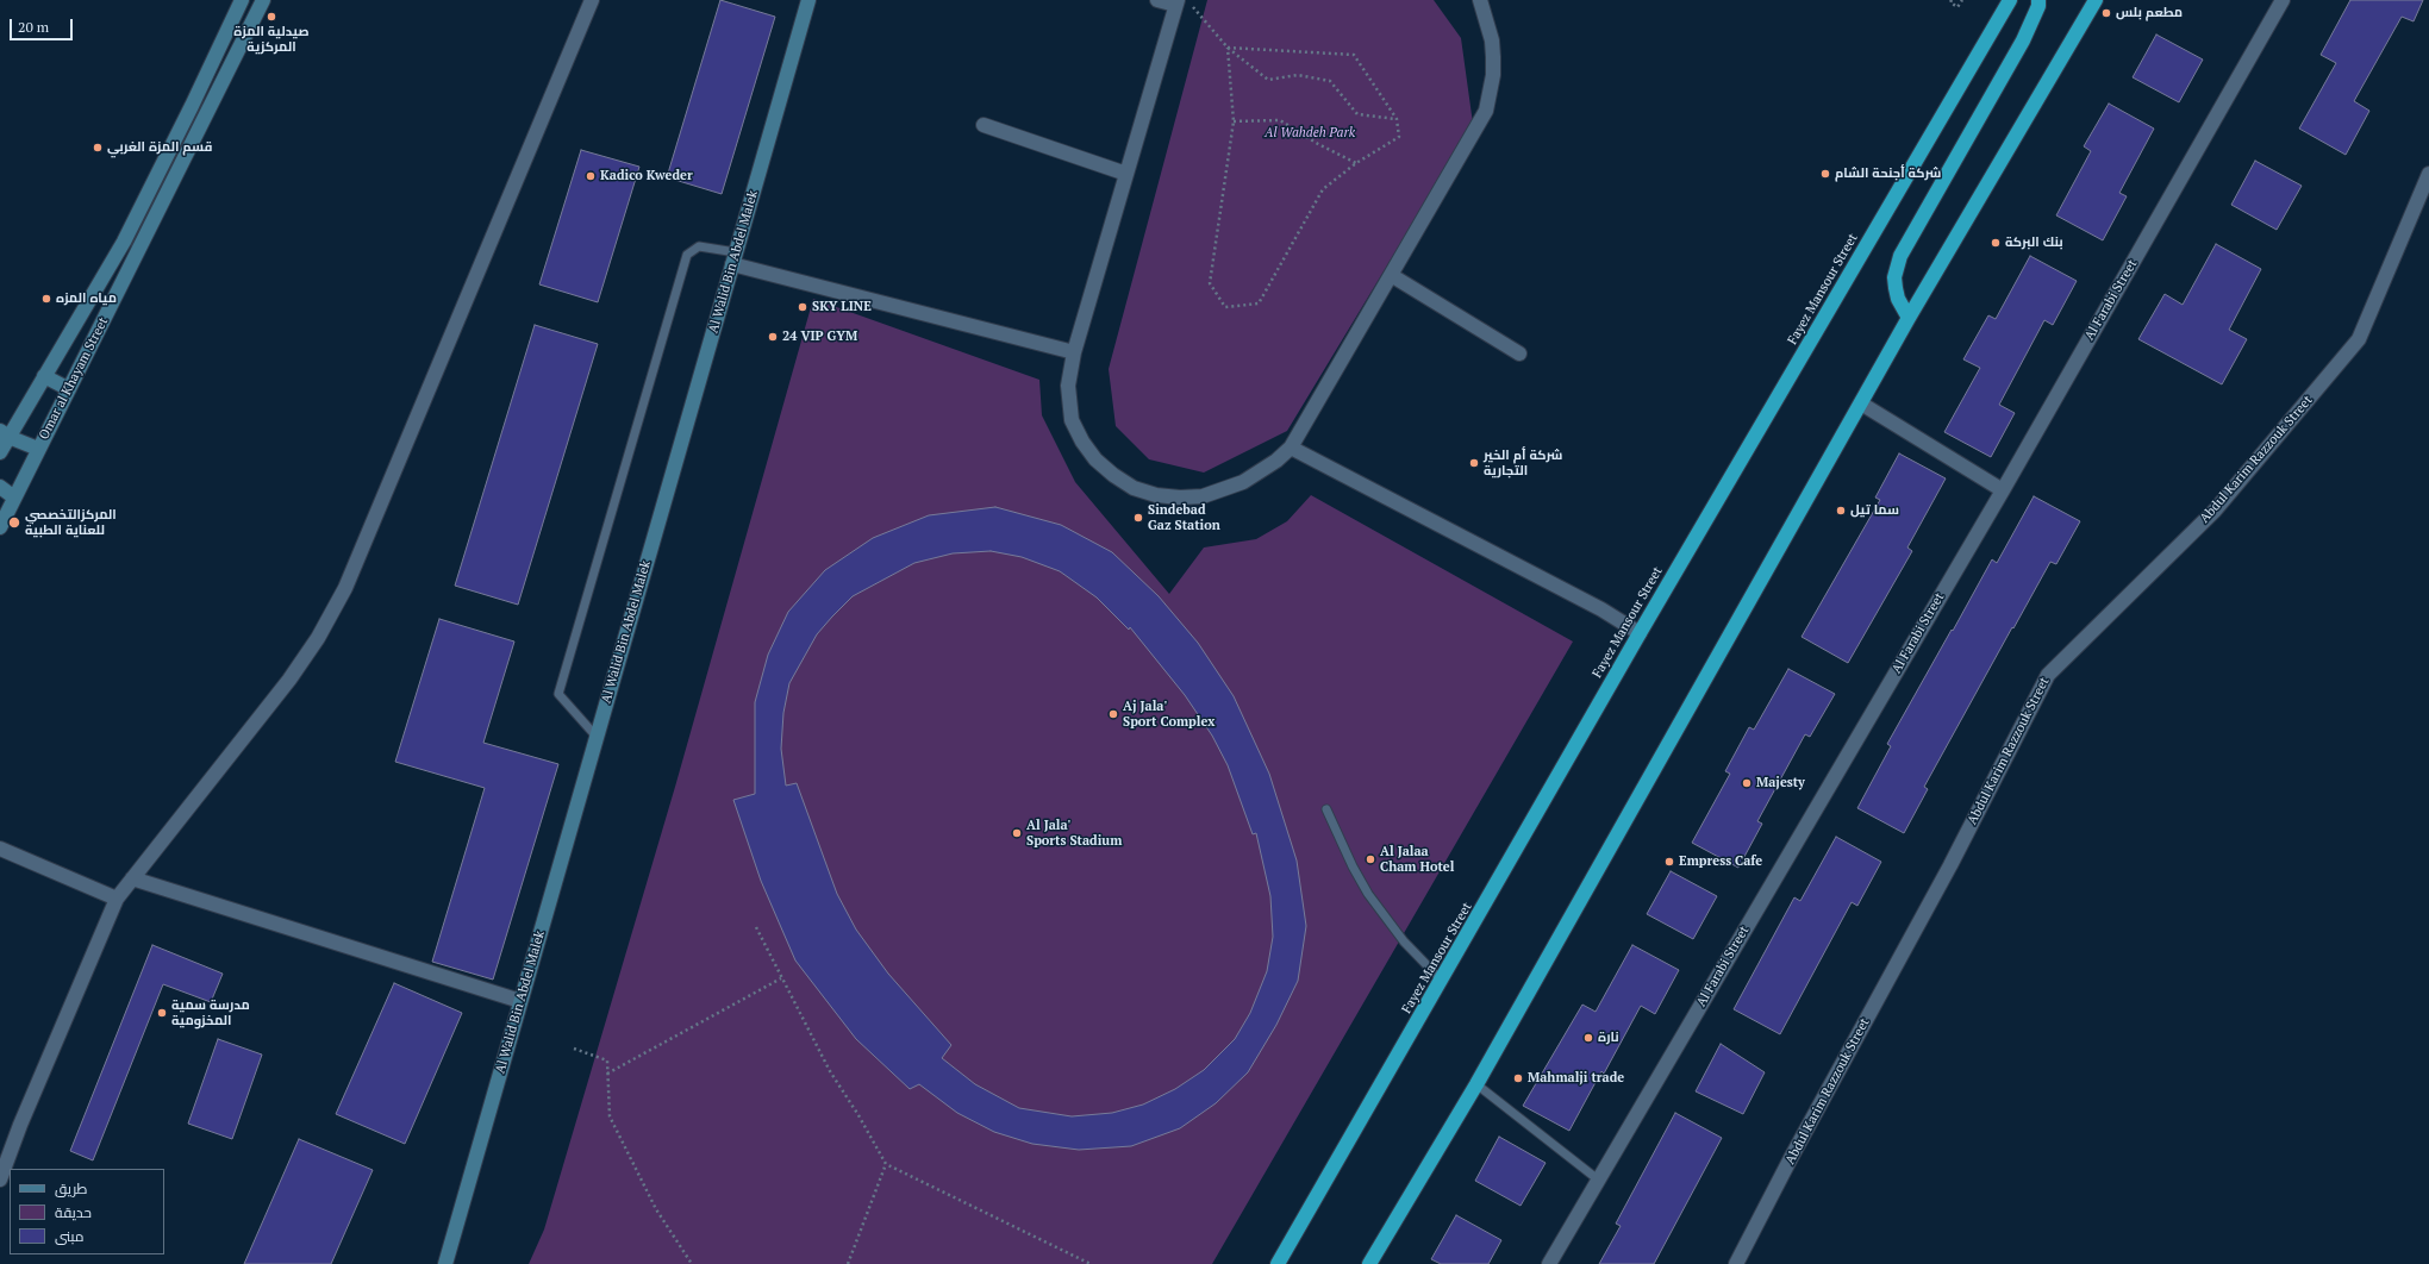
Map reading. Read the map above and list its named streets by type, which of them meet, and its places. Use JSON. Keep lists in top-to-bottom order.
{
  "streets": {
    "highway": ["Fayez Mansour Street"],
    "main road": ["Al Walid Bin Abdel Malek", "Omar al Khayam Street"],
    "street": ["Al Farabi Street", "Abdul Karim Razzouk Street"]
  },
  "parks": ["Al Wahdeh Park"],
  "places": [
    "مطعم بلس",
    "صيدلية المزة المركزية",
    "قسم المزة الغربي",
    "شركة أجنحة الشام",
    "Kadico Kweder",
    "بنك البركة",
    "مياه المزه",
    "SKY LINE",
    "24 VIP GYM",
    "شركة أم الخير التجارية",
    "سما تيل",
    "Sindebad Gaz Station",
    "المركزالتخصصي للعناية الطبية",
    "Aj Jala' Sport Complex",
    "Majesty",
    "Al Jala' Sports Stadium",
    "Al Jalaa Cham Hotel",
    "Empress Cafe",
    "مدرسة سمية المخزومية",
    "نارة",
    "Mahmalji trade"
  ],
  "legend": ["طريق", "حديقة", "مبنى"],
  "scale_bar": "20 m"
}
